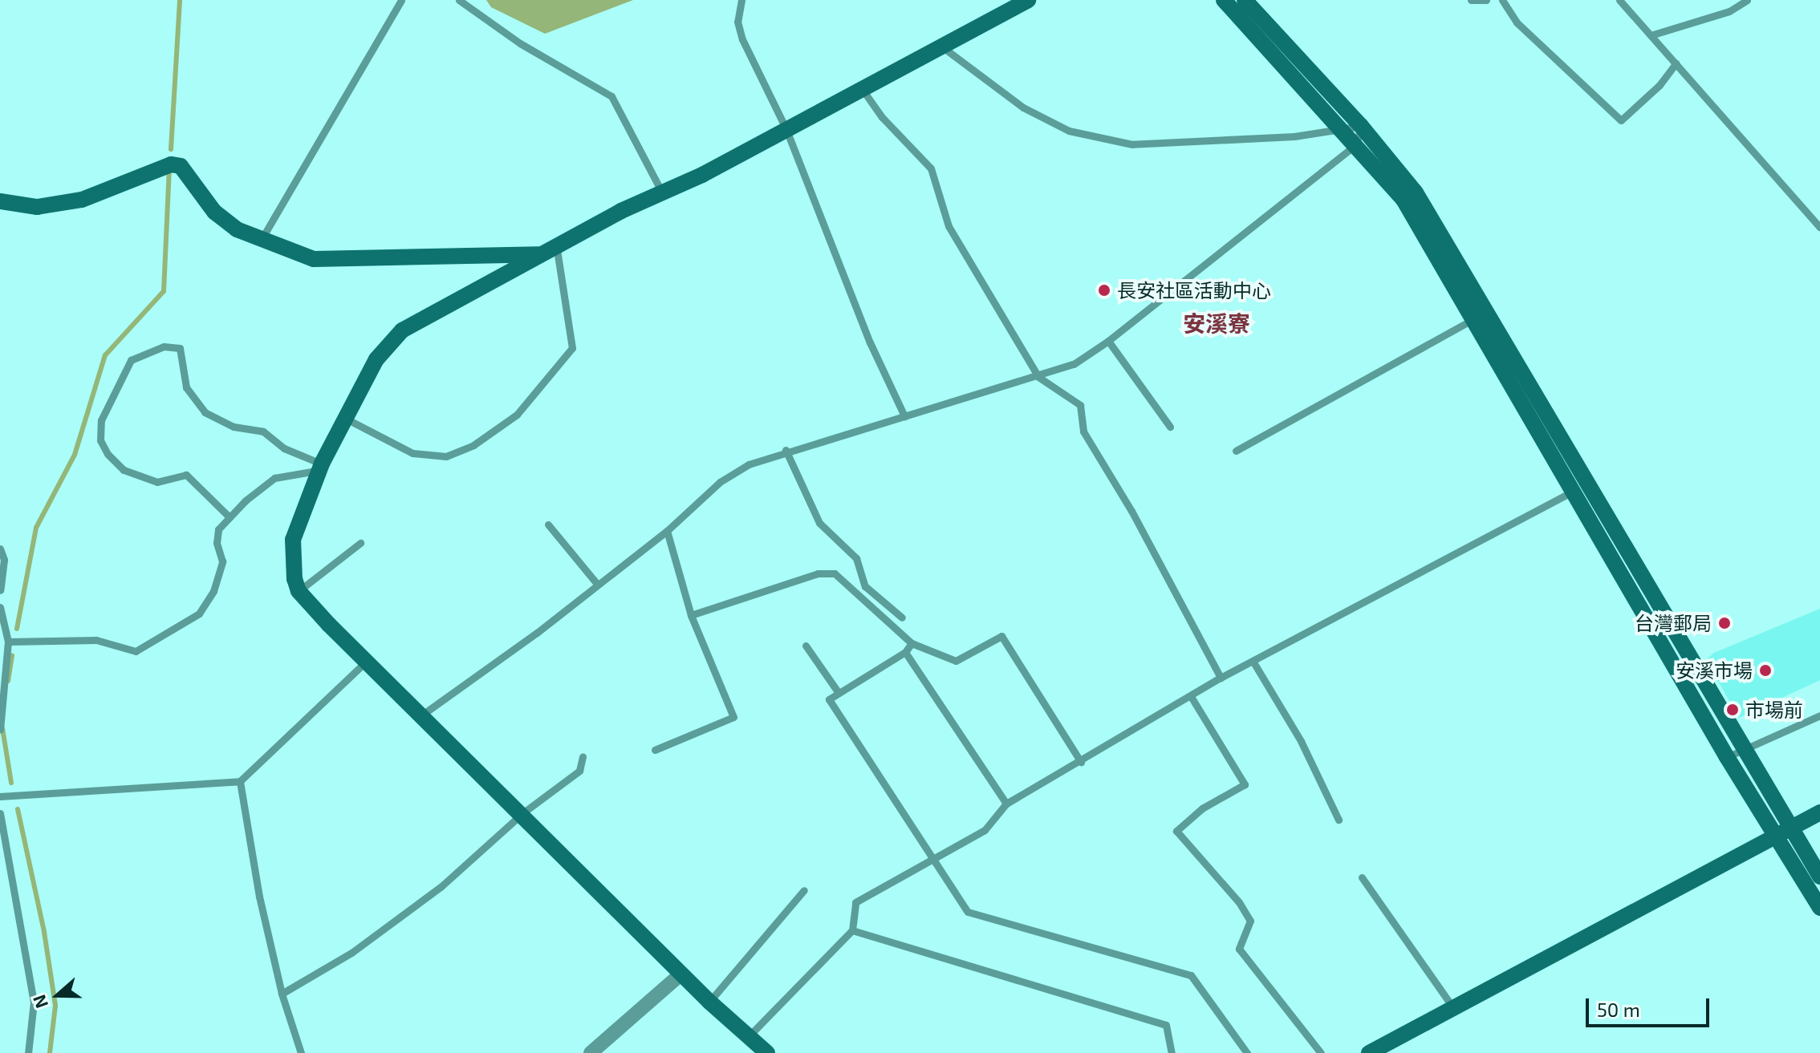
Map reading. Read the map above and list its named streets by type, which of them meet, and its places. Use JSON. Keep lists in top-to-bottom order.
{
  "districts": ["安溪寮"],
  "places": [
    "長安社區活動中心",
    "台灣郵局",
    "安溪市場",
    "市場前"
  ],
  "scale_bar": "50 m",
  "north": "left"
}
